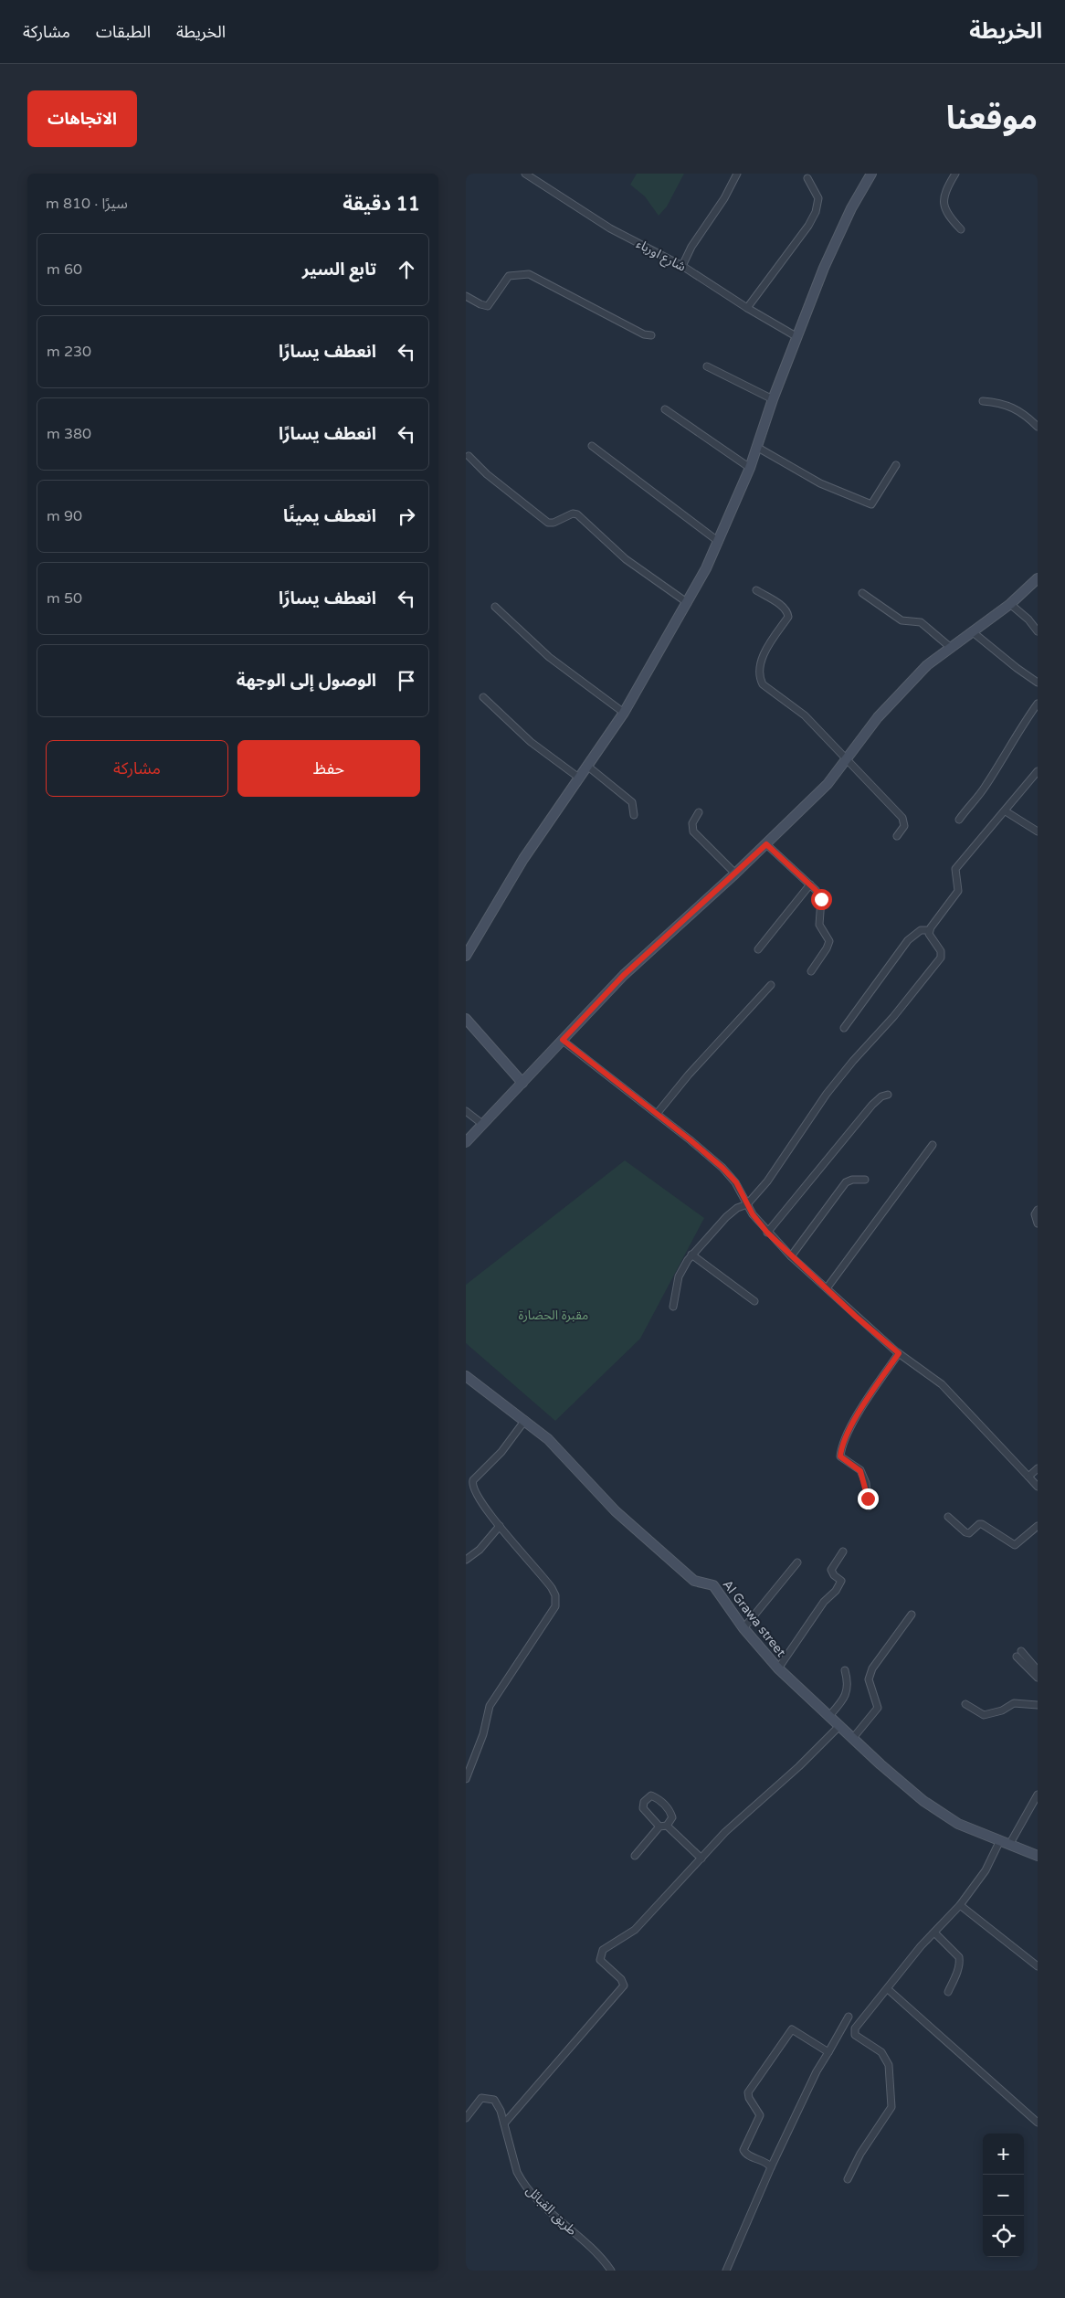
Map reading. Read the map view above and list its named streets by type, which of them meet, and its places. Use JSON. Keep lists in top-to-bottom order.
{
  "streets": {
    "street": ["شارع اورباء", "Al Grawa street", "طريق القبائل"]
  },
  "parks": ["مقبرة الحضارة"],
  "page": {
    "header": "الخريطة",
    "nav": ["الخريطة", "الطبقات", "مشاركة"],
    "title": "موقعنا",
    "buttons": [
      "الاتجاهات",
      ["حفظ", "مشاركة"]
    ],
    "heading": ["11 دقيقة", "سيرًا · 810 m"],
    "list": [
      ["تابع السير", "60 m"],
      ["انعطف يسارًا", "230 m"],
      ["انعطف يسارًا", "380 m"],
      ["انعطف يمينًا", "90 m"],
      ["انعطف يسارًا", "50 m"],
      "الوصول إلى الوجهة"
    ],
    "map_buttons": ["+", "−"]
  }
}
